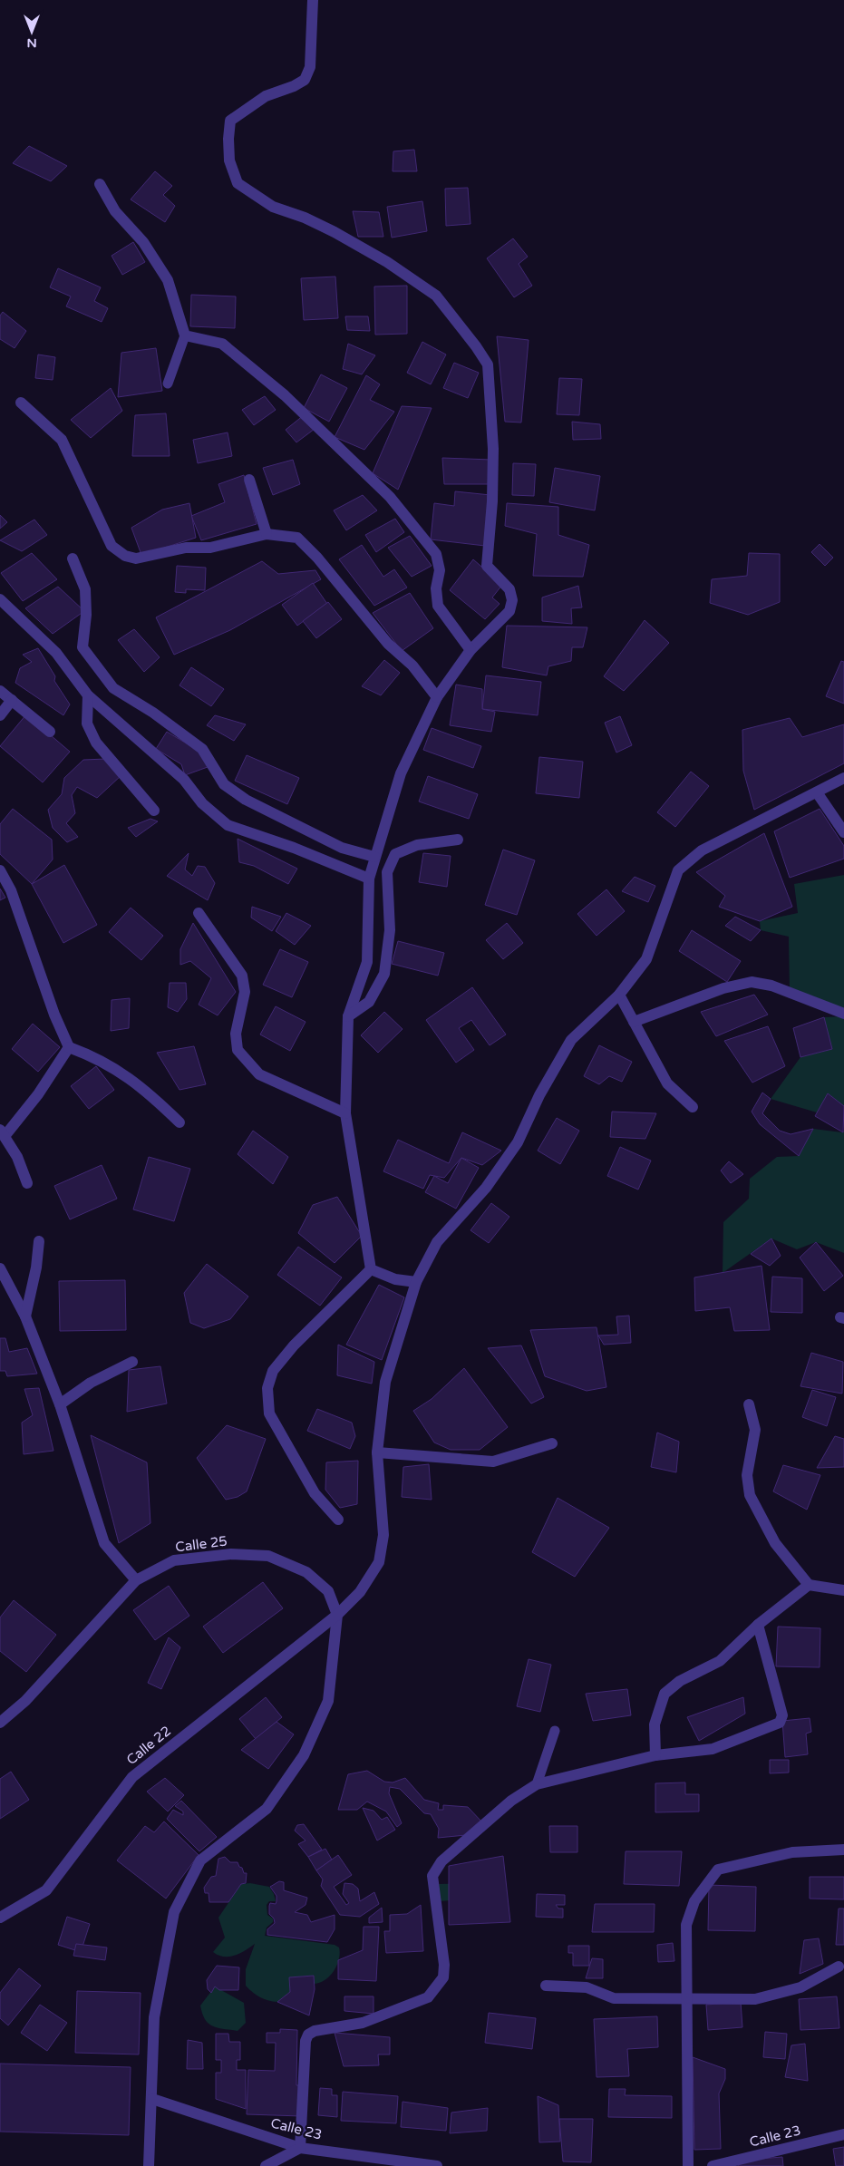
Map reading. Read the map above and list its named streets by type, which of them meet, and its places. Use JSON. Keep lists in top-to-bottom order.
{
  "streets": {
    "street": ["Calle 25", "Calle 22", "Calle 23"]
  },
  "crossings": [
    ["Calle 25", "Calle 22"]
  ],
  "north": "bottom"
}
